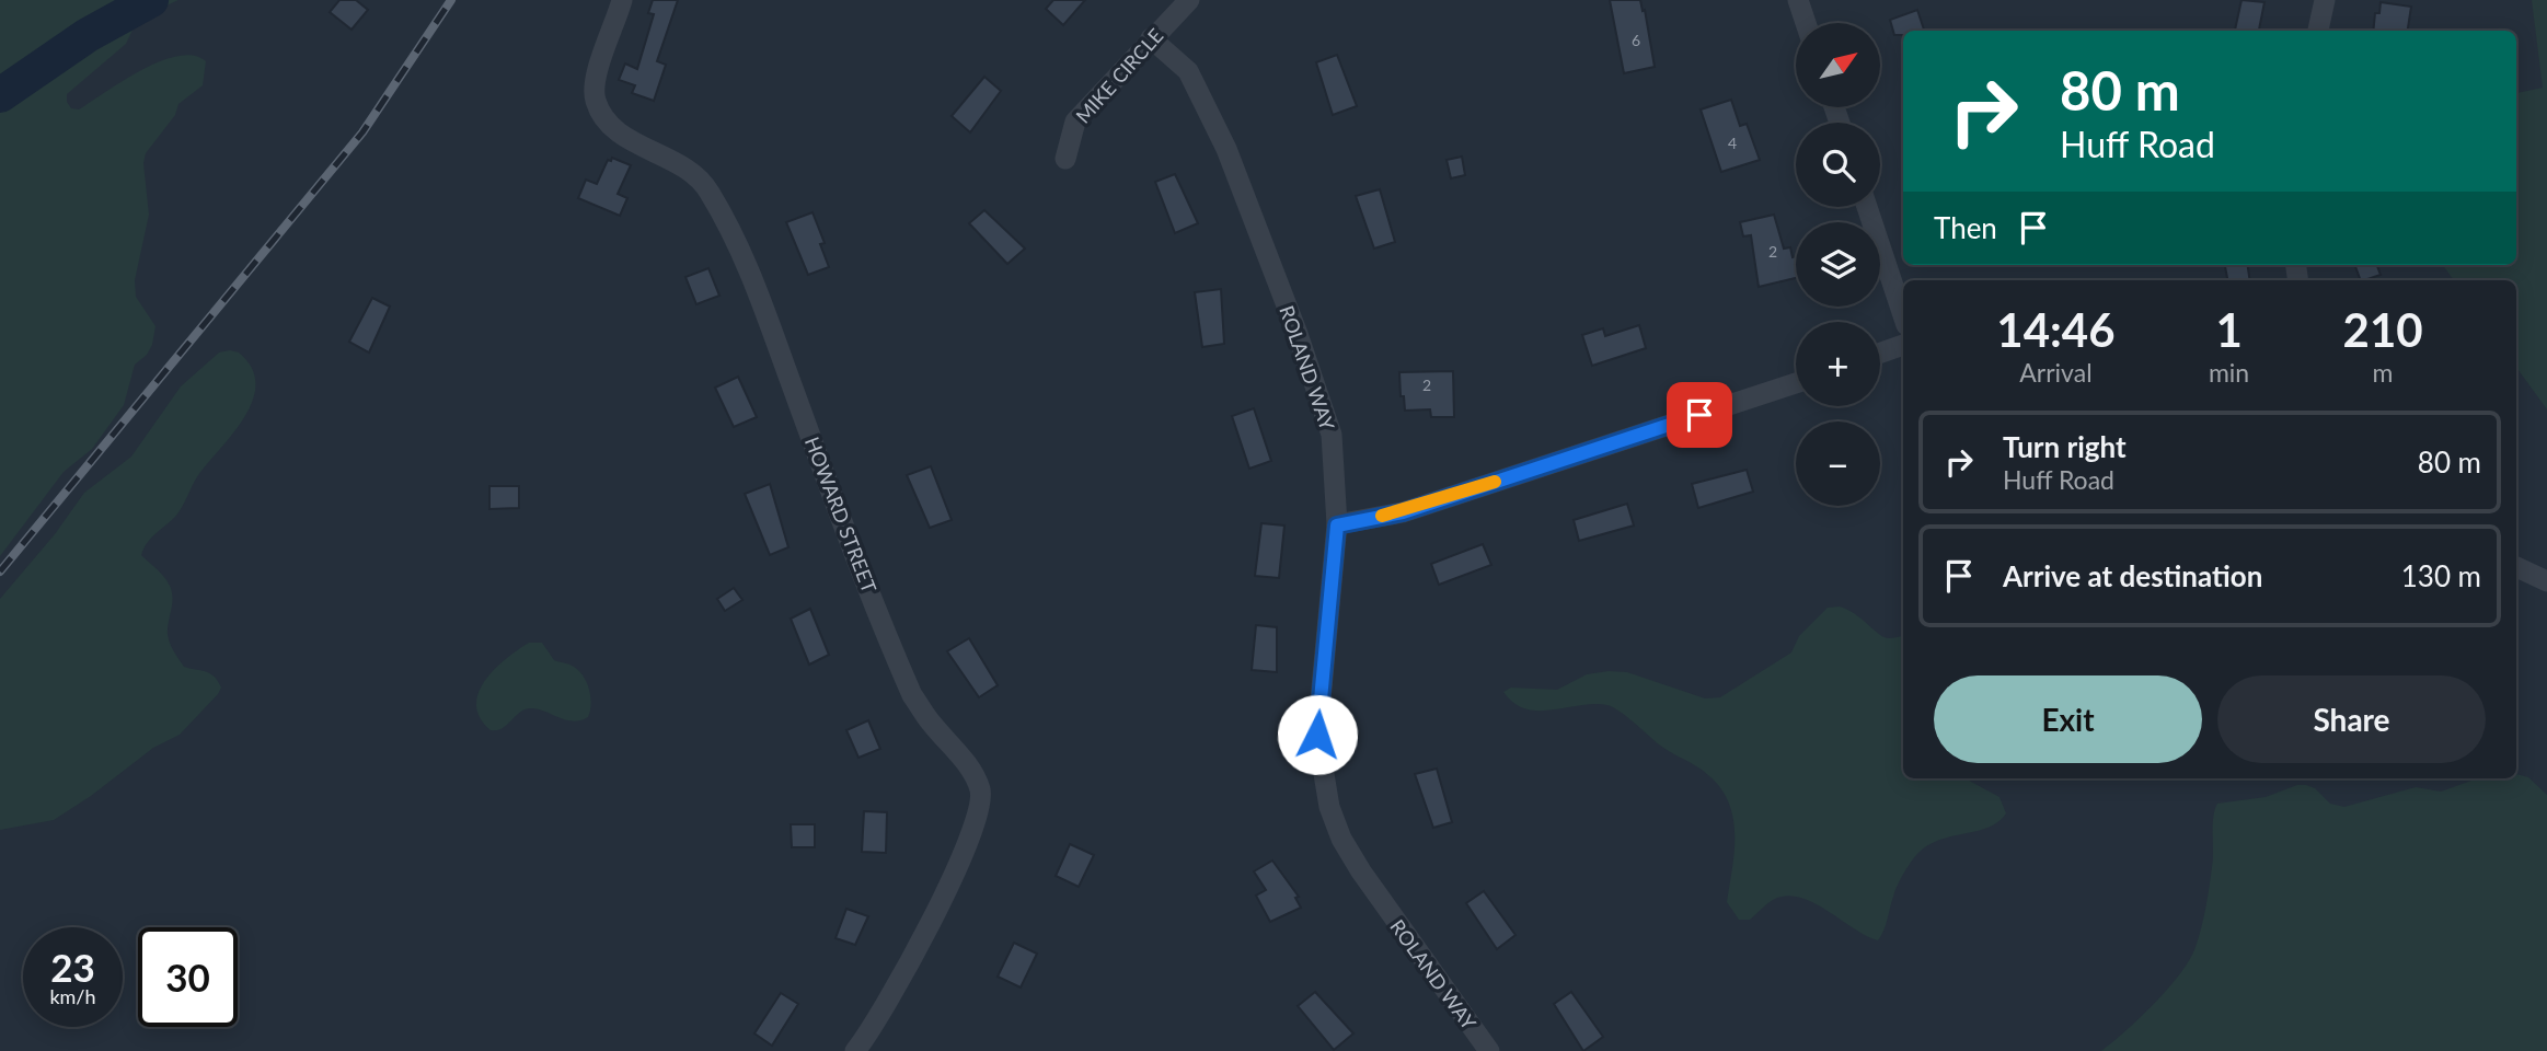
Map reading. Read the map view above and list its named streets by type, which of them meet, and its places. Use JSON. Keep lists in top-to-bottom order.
{
  "streets": {
    "street": ["MIKE CIRCLE", "ROLAND WAY", "HOWARD STREET"]
  },
  "crossings": [
    ["MIKE CIRCLE", "ROLAND WAY"]
  ],
  "house_numbers": [
    "6",
    "4",
    "2",
    "2"
  ],
  "north": "top right",
  "page": {
    "map_buttons": ["+", "−"],
    "turn": ["80 m", "Huff Road"],
    "then": "Then",
    "eta": [
      "14:46",
      "Arrival",
      "1",
      "min",
      "210",
      "m"
    ],
    "list": [
      {
        "name": "Turn right",
        "note": "Huff Road",
        "value": "80 m"
      },
      {
        "name": "Arrive at destination",
        "value": "130 m"
      }
    ],
    "buttons": ["Exit", "Share"],
    "speed": "23 km/h",
    "limit": "30"
  }
}
